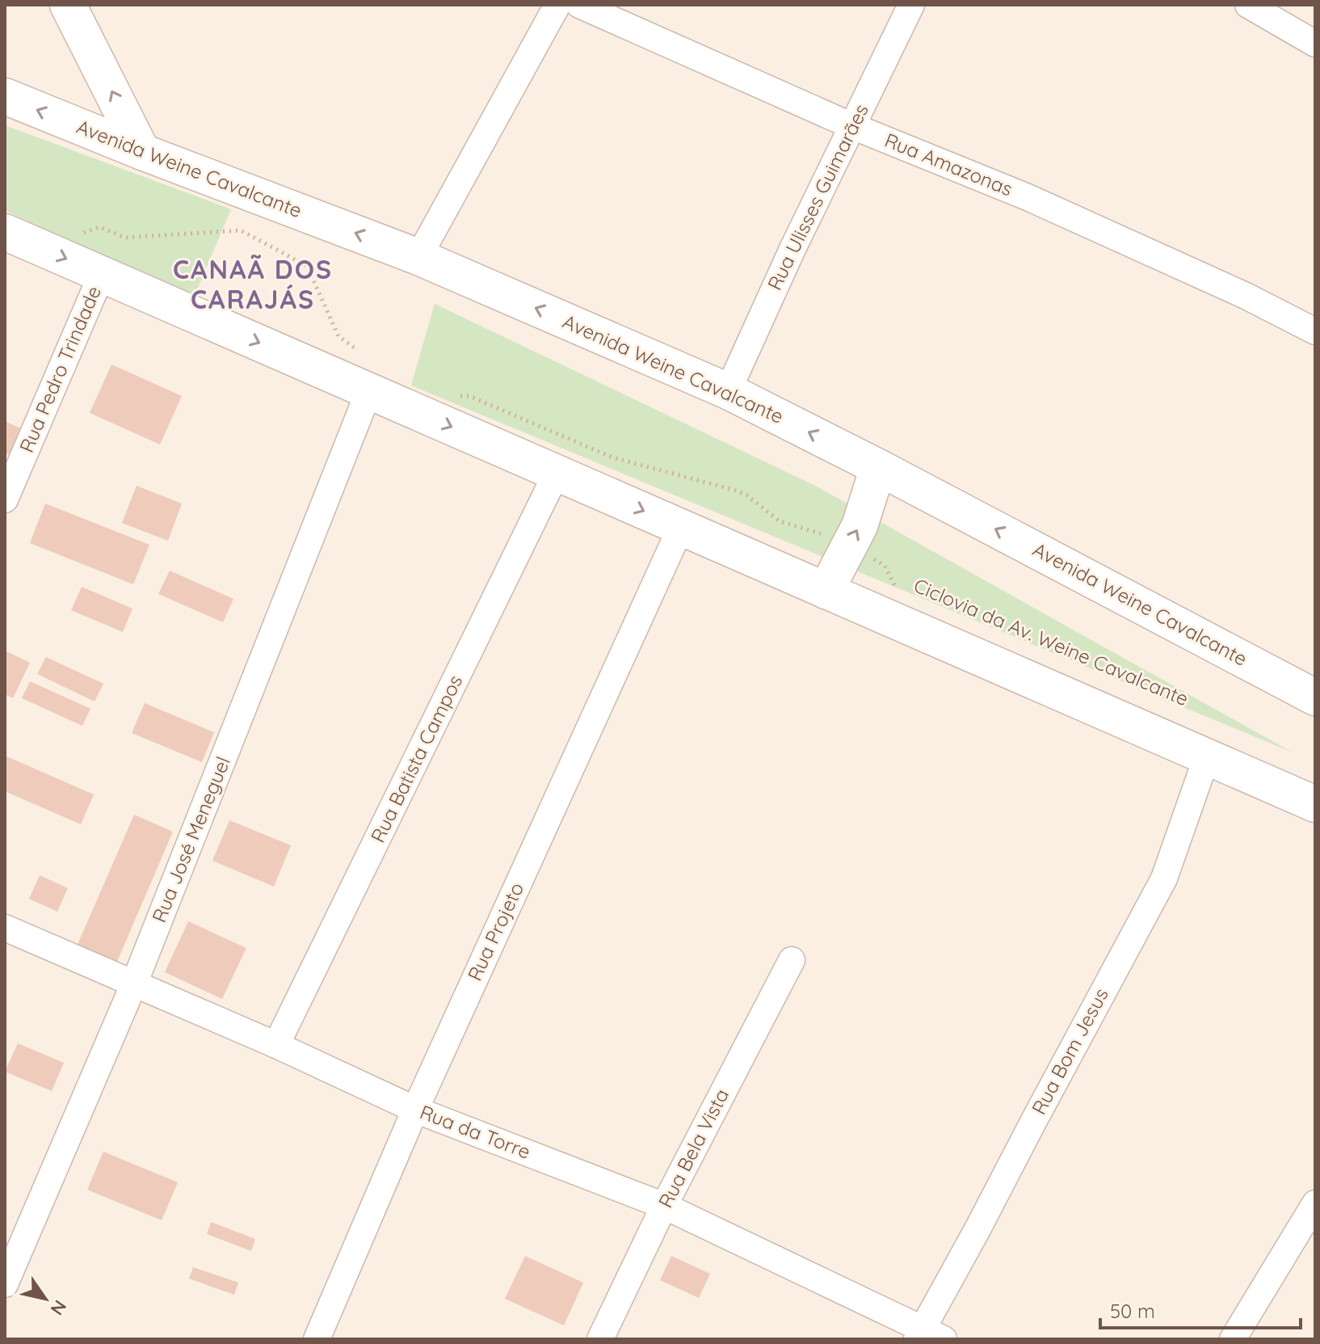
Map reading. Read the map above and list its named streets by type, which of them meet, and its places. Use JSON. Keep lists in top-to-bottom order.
{
  "streets": {
    "main road": ["Avenida Weine Cavalcante"],
    "street": [
      "Rua Amazonas",
      "Rua Ulisses Guimarães",
      "Rua Pedro Trindade",
      "Rua Batista Campos",
      "Rua José Meneguel",
      "Rua Projeto",
      "Rua Bom Jesus",
      "Rua da Torre",
      "Rua Bela Vista"
    ],
    "path": ["Ciclovia da Av. Weine Cavalcante"]
  },
  "crossings": [
    ["Rua Amazonas", "Rua Ulisses Guimarães"],
    ["Avenida Weine Cavalcante", "Rua Ulisses Guimarães"],
    ["Rua Batista Campos", "Rua da Torre"],
    ["Rua José Meneguel", "Rua da Torre"],
    ["Rua Projeto", "Rua da Torre"],
    ["Rua Bom Jesus", "Rua da Torre"],
    ["Rua da Torre", "Rua Bela Vista"]
  ],
  "districts": ["CANAÃ DOS CARAJÁS"],
  "scale_bar": "50 m",
  "north": "bottom right"
}
